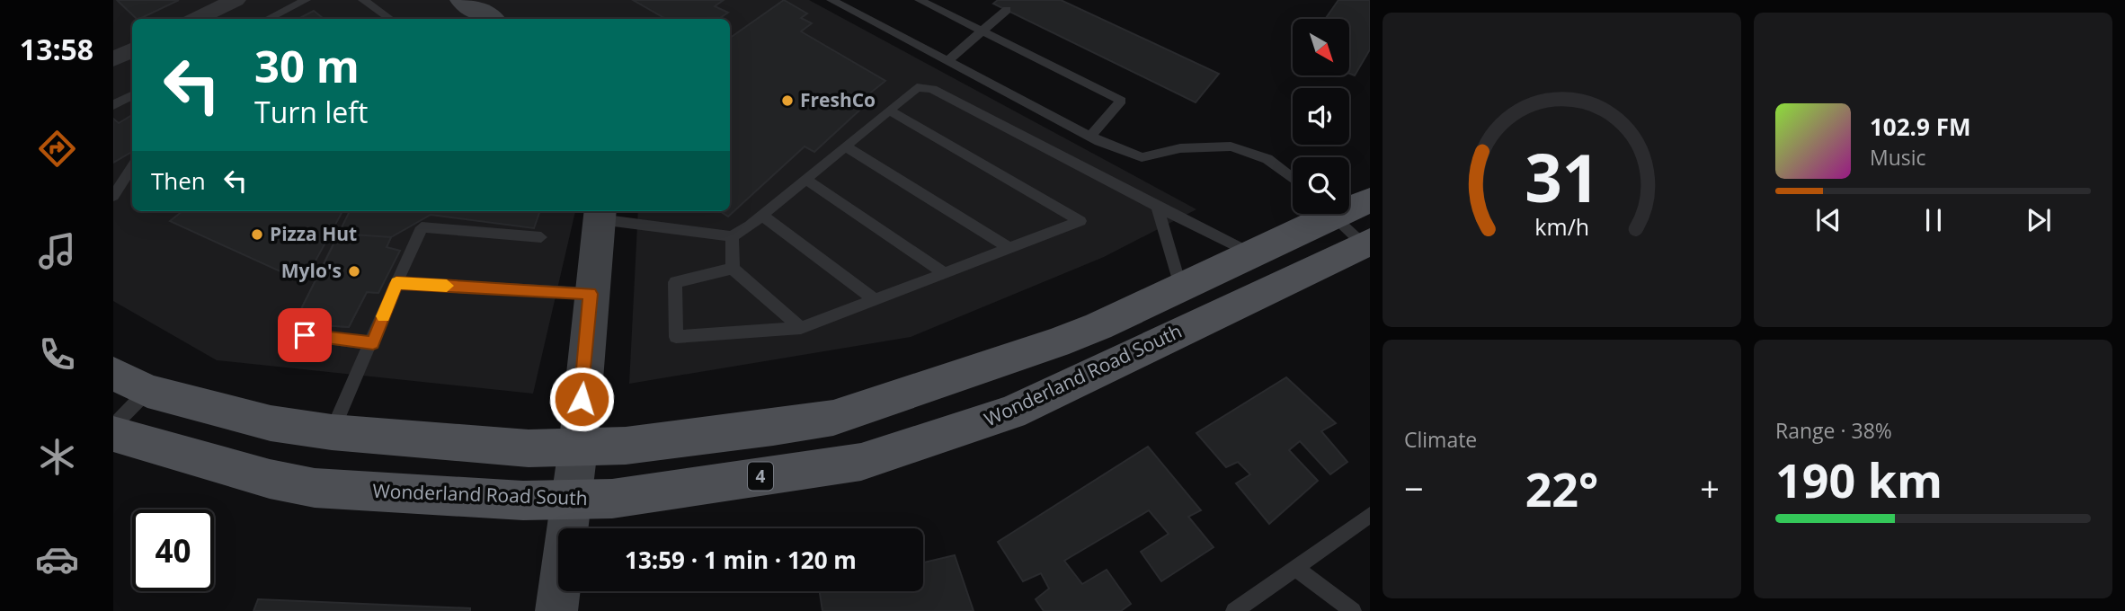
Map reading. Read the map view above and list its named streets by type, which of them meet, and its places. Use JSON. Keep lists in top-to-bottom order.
{
  "streets": {
    "main road": ["Wonderland Road South", "4"]
  },
  "places": ["FreshCo", "Pizza Hut", "Mylo's"],
  "north": "bottom right",
  "page": {
    "tabs": "13:58",
    "turn": ["30 m", "Turn left"],
    "song": ["102.9 FM", "Music"],
    "then": "Then",
    "tile": [
      "Climate",
      ["Range · 38%", "190 km"]
    ],
    "heat": ["−", "22°", "+"],
    "limit": "40",
    "trip": "13:59 · 1 min · 120 m",
    "gauge": ["31", "km/h"]
  }
}
